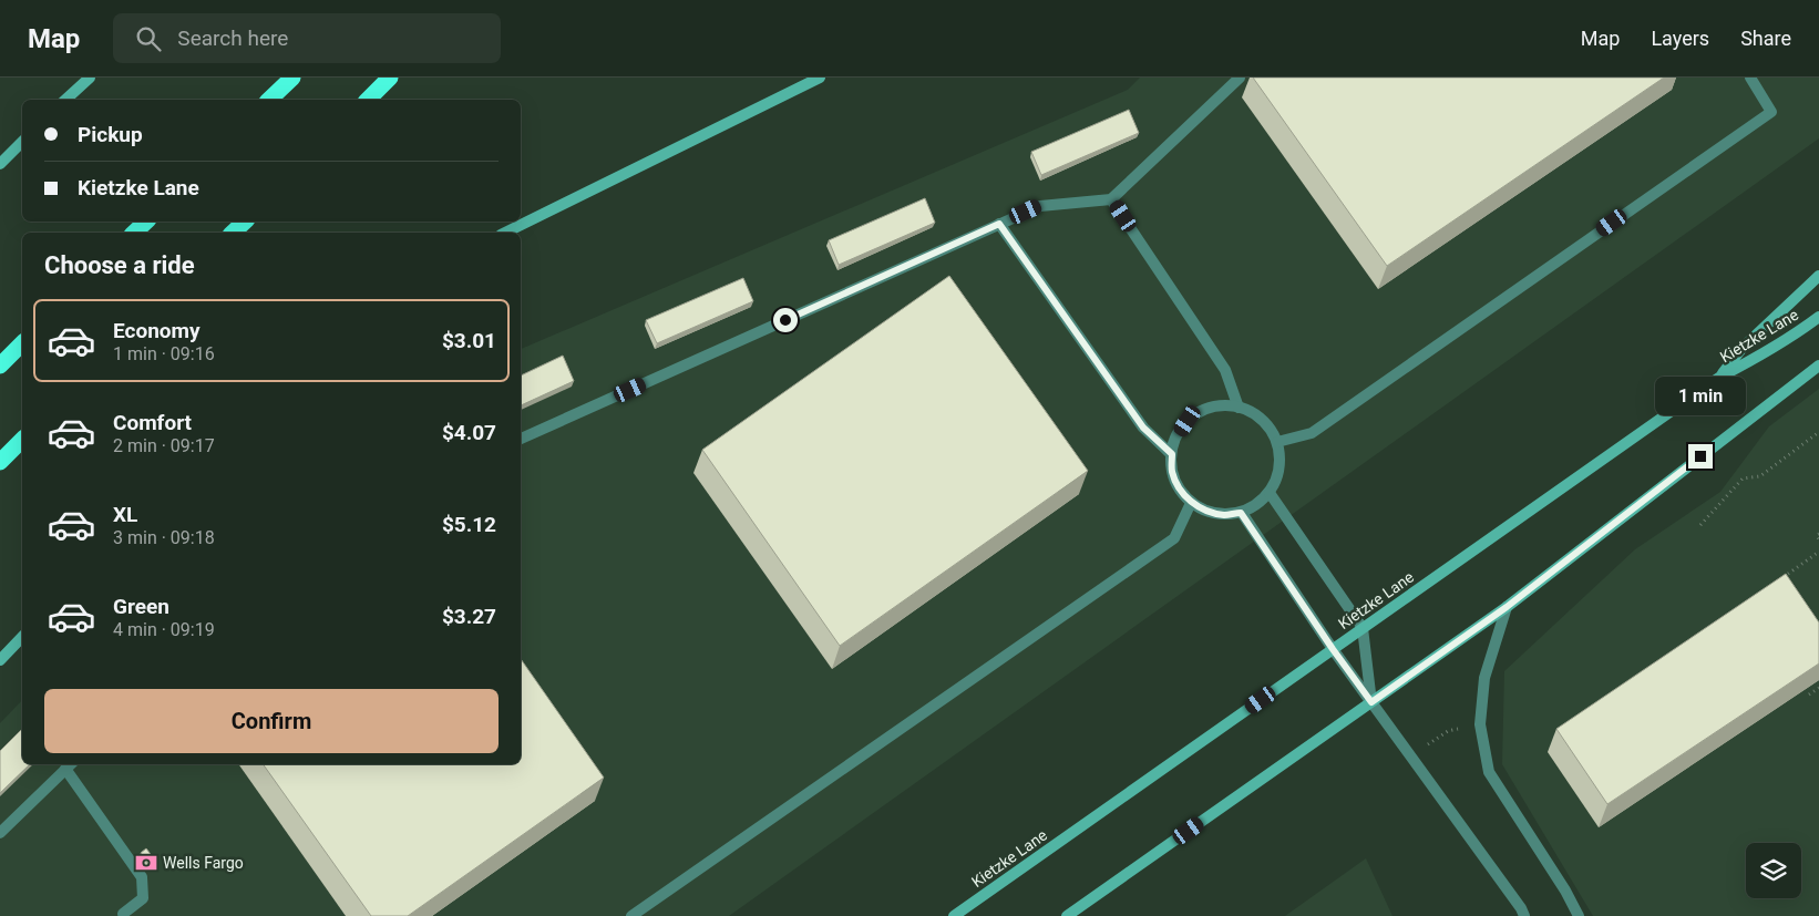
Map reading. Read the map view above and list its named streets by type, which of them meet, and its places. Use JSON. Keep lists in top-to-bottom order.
{
  "streets": {
    "main road": ["Kietzke Lane"]
  },
  "places": {
    "bank": ["Wells Fargo"]
  },
  "page": {
    "header": "Map",
    "search": "Search here",
    "nav": ["Map", "Layers", "Share"],
    "banner": ["Pickup", "Kietzke Lane"],
    "heading": "Choose a ride",
    "list": [
      {
        "name": "Economy",
        "note": "1 min · 09:16",
        "value": "$3.01"
      },
      {
        "name": "Comfort",
        "note": "2 min · 09:17",
        "value": "$4.07"
      },
      {
        "name": "XL",
        "note": "3 min · 09:18",
        "value": "$5.12"
      },
      {
        "name": "Green",
        "note": "4 min · 09:19",
        "value": "$3.27"
      }
    ],
    "bubble": "1 min",
    "buttons": "Confirm"
  }
}
